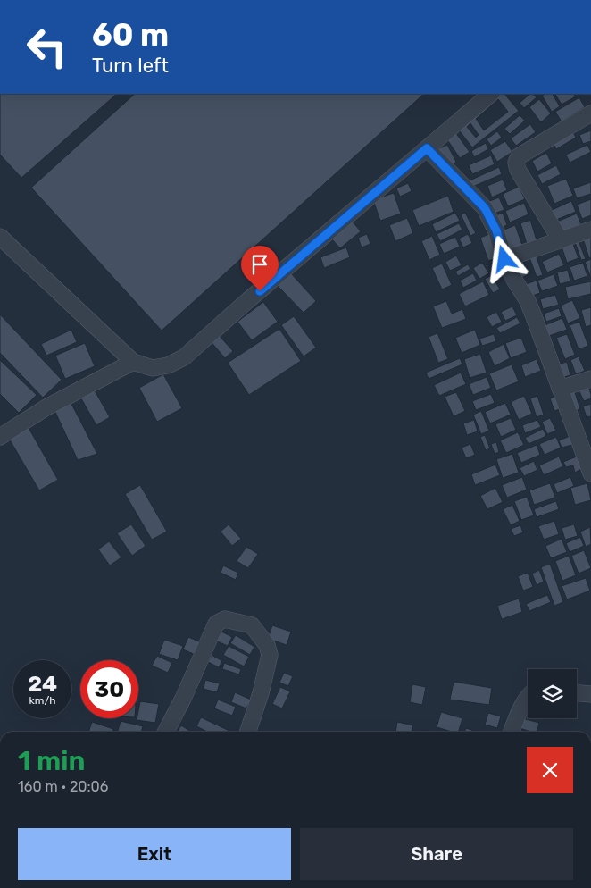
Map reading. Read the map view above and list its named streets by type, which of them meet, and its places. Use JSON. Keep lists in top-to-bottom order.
{
  "page": {
    "turn": ["60 m", "Turn left"],
    "speed": "24 km/h",
    "limit": "30",
    "heading": ["1 min", "160 m · 20:06"],
    "buttons": ["Exit", "Share"]
  }
}
